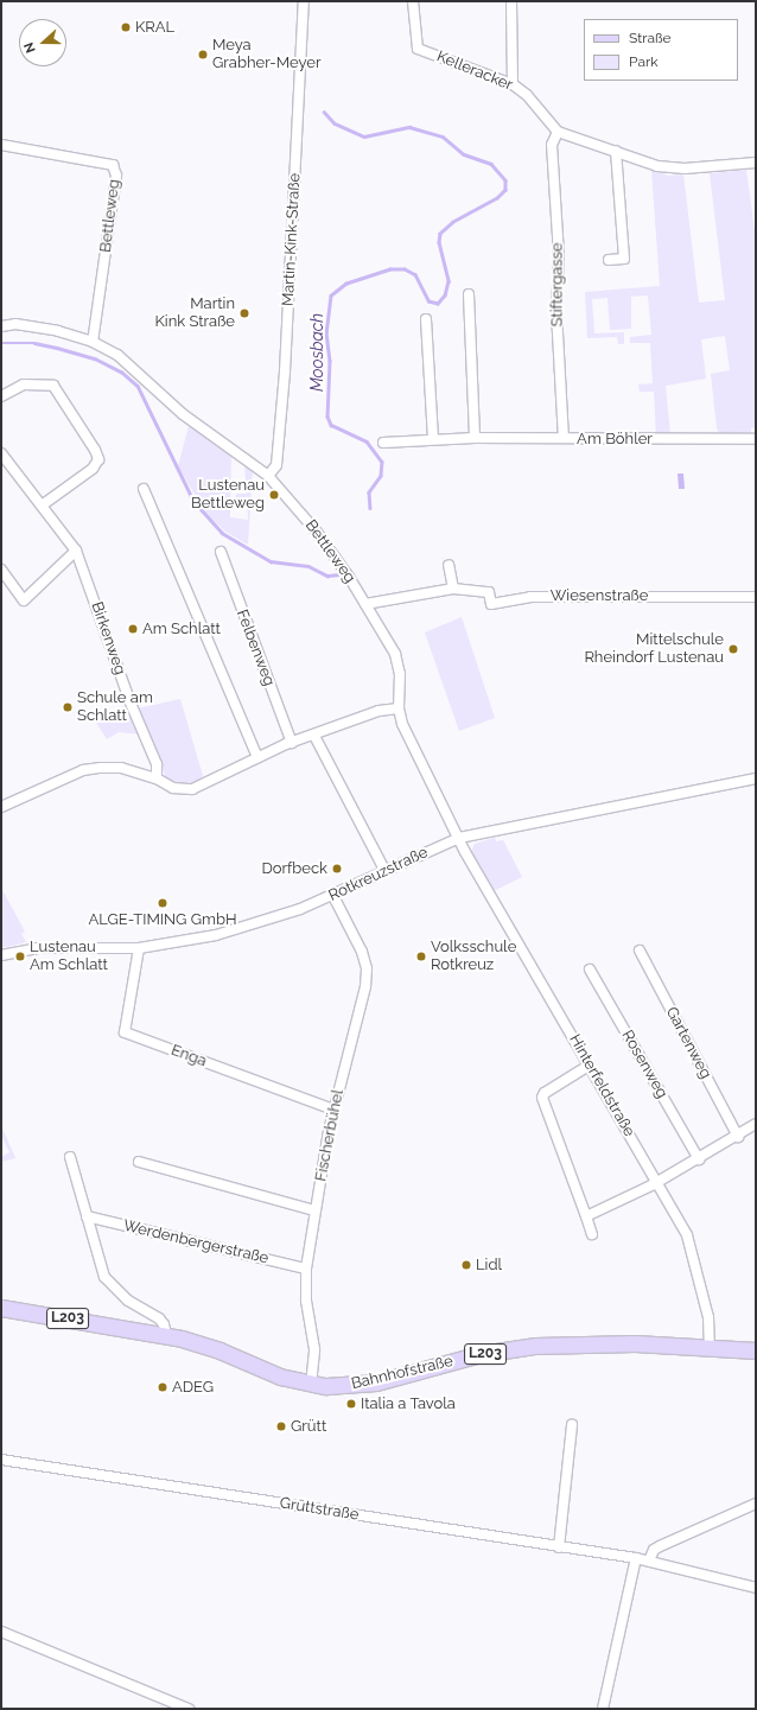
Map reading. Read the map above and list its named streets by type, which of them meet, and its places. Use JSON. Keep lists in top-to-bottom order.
{
  "streets": {
    "main road": ["L203", "Bahnhofstraße"],
    "street": [
      "Kelleracker",
      "Bettleweg",
      "Martin-Kink-Straße",
      "Stiftergasse",
      "Am Böhler",
      "Wiesenstraße",
      "Birkenweg",
      "Felbenweg",
      "Rotkreuzstraße",
      "Gartenweg",
      "Enga",
      "Rosenweg",
      "Hinterfeldstraße",
      "Fischerbühel",
      "Werdenbergerstraße",
      "Grüttstraße"
    ]
  },
  "crossings": [
    ["Kelleracker", "Stiftergasse"],
    ["Bettleweg", "Martin-Kink-Straße"],
    ["Bettleweg", "Wiesenstraße"],
    ["Bettleweg", "Rotkreuzstraße"],
    ["Bettleweg", "Hinterfeldstraße"],
    ["Stiftergasse", "Am Böhler"],
    ["Rotkreuzstraße", "Enga"],
    ["Rotkreuzstraße", "Hinterfeldstraße"],
    ["Rotkreuzstraße", "Fischerbühel"],
    ["Enga", "Fischerbühel"],
    ["Hinterfeldstraße", "Bahnhofstraße"],
    ["Fischerbühel", "Werdenbergerstraße"],
    ["Fischerbühel", "Bahnhofstraße"]
  ],
  "water": ["Moosbach"],
  "places": [
    "KRAL",
    "Meya Grabher-Meyer",
    "Martin Kink Straße",
    "Lustenau Bettleweg",
    "Am Schlatt",
    "Mittelschule Rheindorf Lustenau",
    "Schule am Schlatt",
    "Dorfbeck",
    "ALGE-TIMING GmbH",
    "Lustenau Am Schlatt",
    "Volksschule Rotkreuz",
    "Lidl",
    "ADEG",
    "Italia a Tavola",
    "Grütt"
  ],
  "legend": ["Straße", "Park"],
  "north": "left"
}
